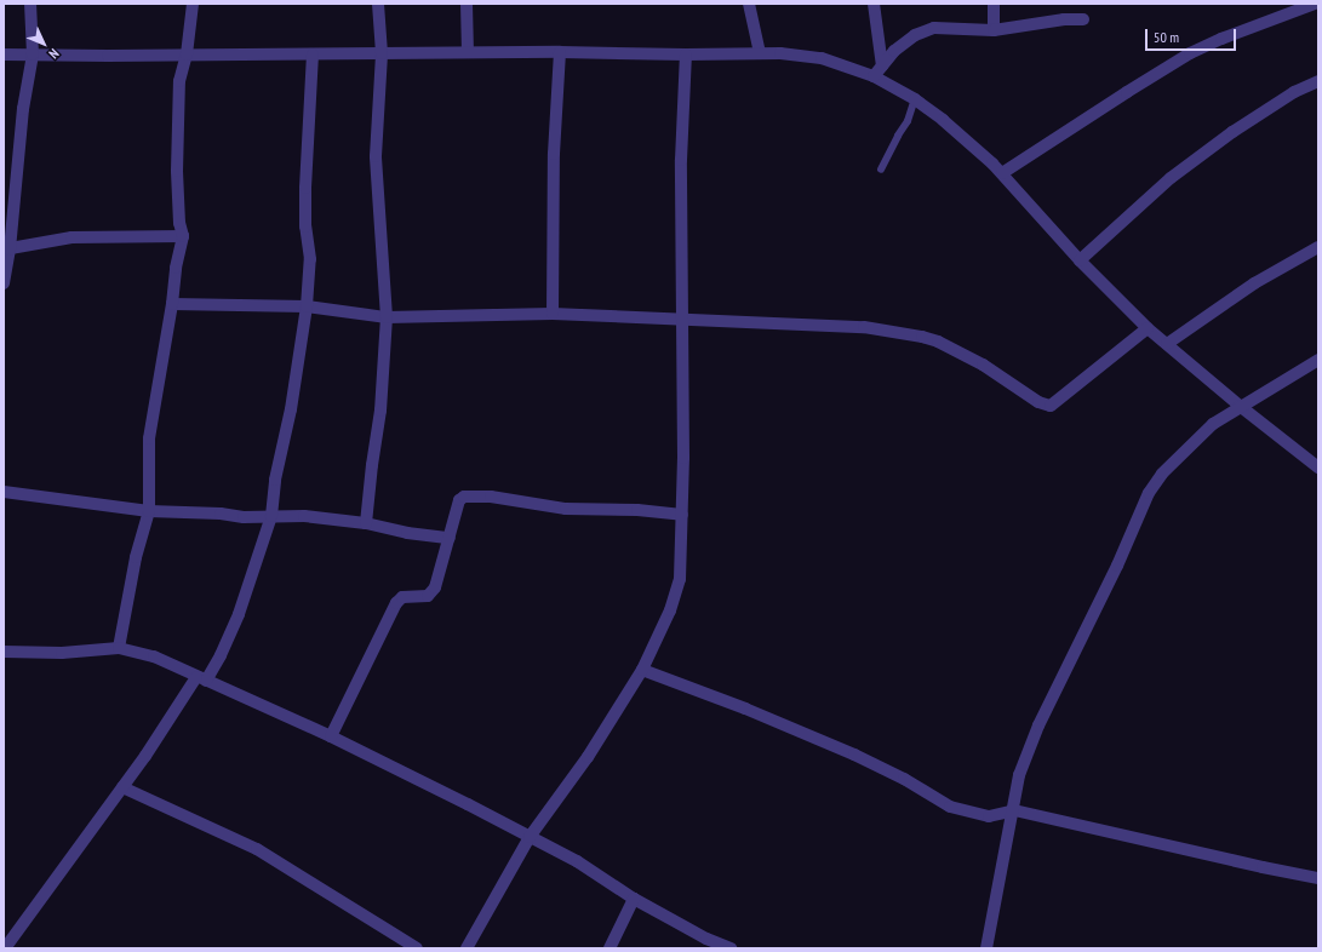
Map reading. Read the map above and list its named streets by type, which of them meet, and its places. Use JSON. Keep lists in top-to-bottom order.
{
  "scale_bar": "50 m",
  "north": "bottom right"
}
